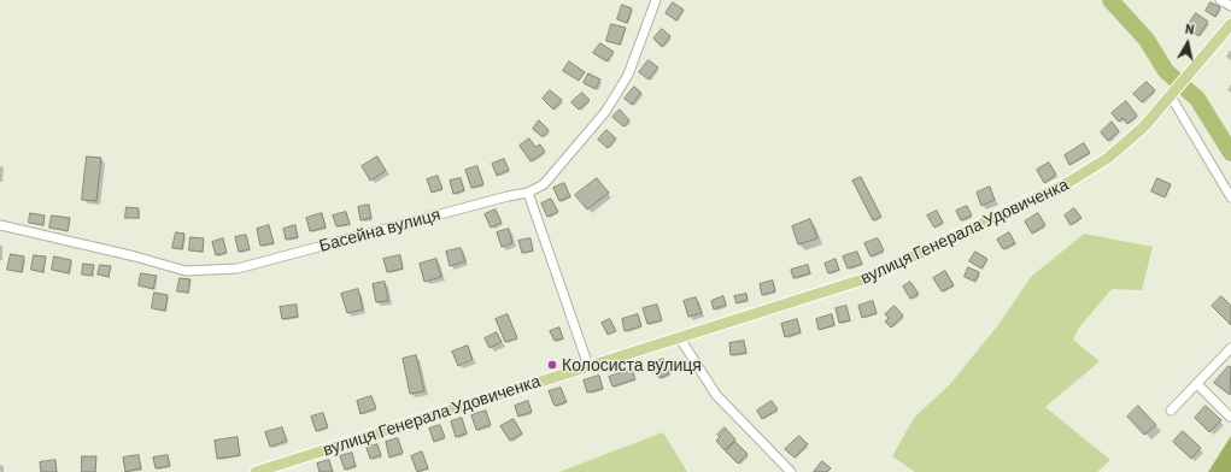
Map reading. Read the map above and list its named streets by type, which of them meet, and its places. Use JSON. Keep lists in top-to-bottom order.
{
  "streets": {
    "main road": ["вулиця Генерала Удовиченка"],
    "street": ["Басейна вулиця"]
  },
  "places": ["Колосиста вулиця"],
  "north": "top"
}
